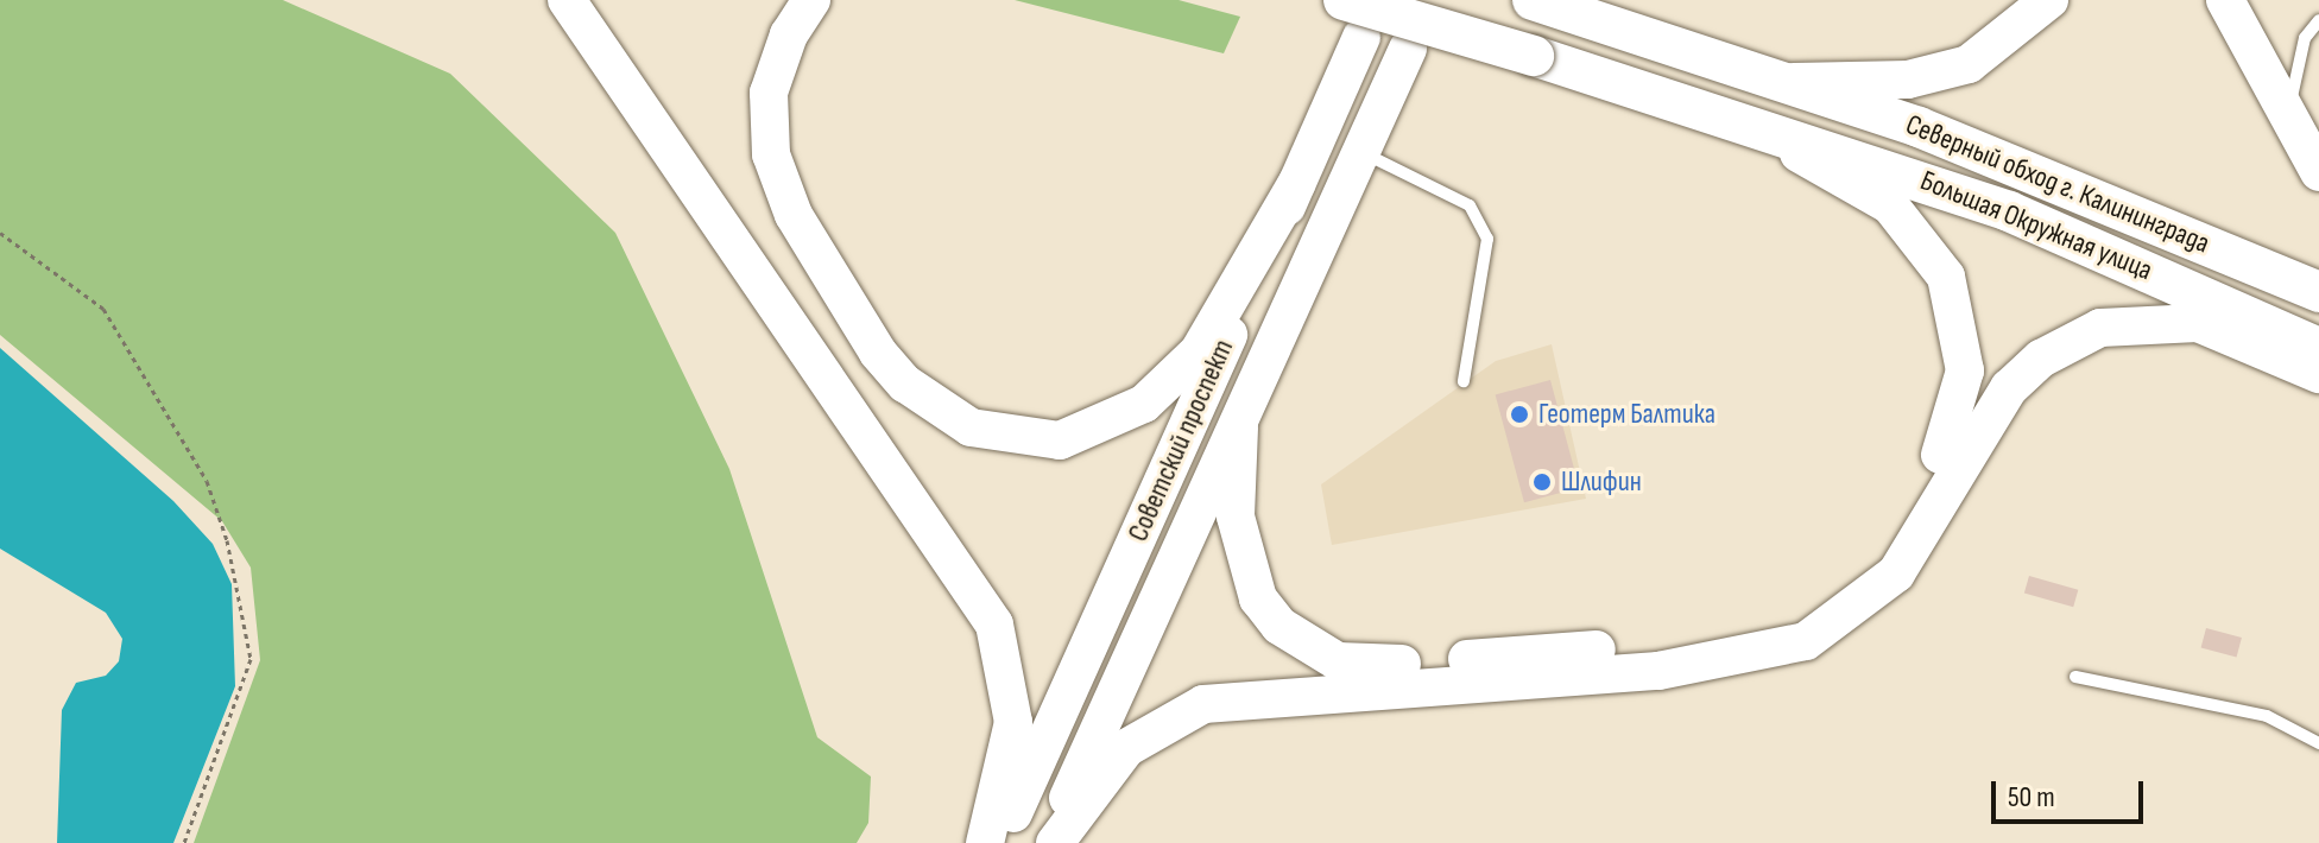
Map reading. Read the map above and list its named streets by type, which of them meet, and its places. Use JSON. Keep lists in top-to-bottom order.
{
  "streets": {
    "highway": ["Северный обход г. Калининграда", "Большая Окружная улица"],
    "main road": ["Советский проспект"]
  },
  "places": ["Геотерм Балтика", "Шлифин"],
  "scale_bar": "50 m"
}
